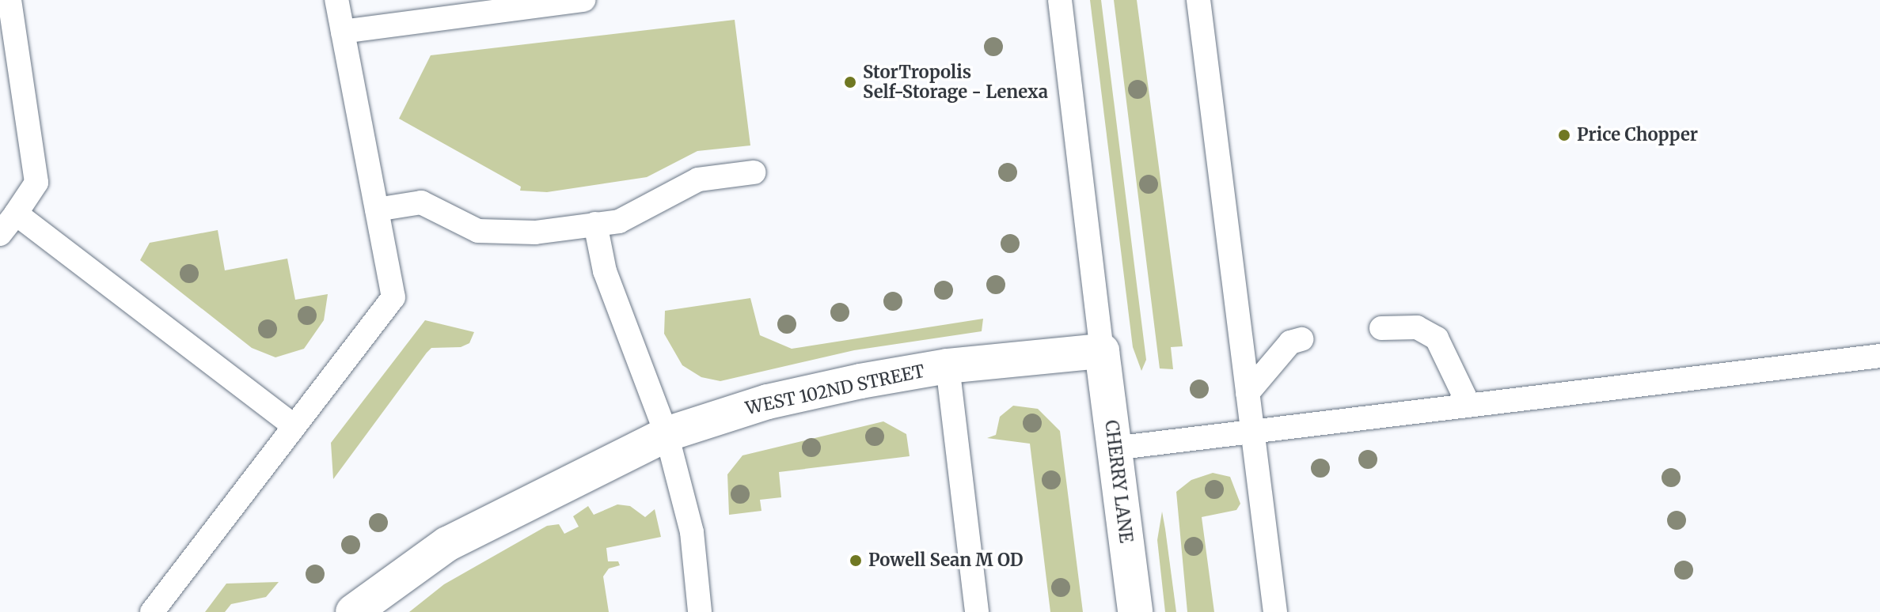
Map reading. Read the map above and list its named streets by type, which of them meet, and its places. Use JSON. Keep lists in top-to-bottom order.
{
  "streets": {
    "street": ["WEST 102ND STREET", "CHERRY LANE"]
  },
  "crossings": [
    ["WEST 102ND STREET", "CHERRY LANE"]
  ],
  "places": ["StorTropolis Self-Storage - Lenexa", "Price Chopper", "Powell Sean M OD"]
}
